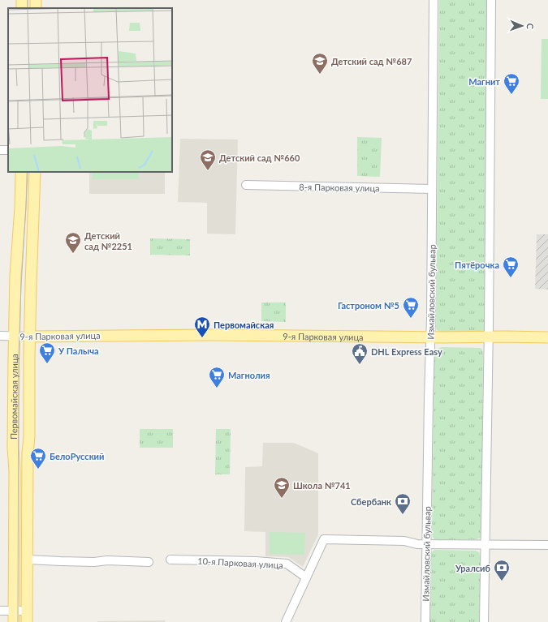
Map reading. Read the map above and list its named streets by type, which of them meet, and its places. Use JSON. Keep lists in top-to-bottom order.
{
  "streets": {
    "main road": ["9-я Парковая улица", "Первомайская улица"],
    "street": ["8-я Парковая улица", "Измайловский бульвар", "10-я Парковая улица"]
  },
  "crossings": [
    ["8-я Парковая улица", "Измайловский бульвар"],
    ["Измайловский бульвар", "9-я Парковая улица"],
    ["9-я Парковая улица", "Первомайская улица"]
  ],
  "places": {
    "school or university": [
      "Детский сад №687",
      "Детский сад №660",
      "Детский сад №2251",
      "Школа №741"
    ],
    "supermarket": [
      "Магнит",
      "Пятёрочка",
      "Гастроном №5",
      "У Палыча",
      "Магнолия",
      "БелоРусский"
    ],
    "metro station": ["Первомайская"],
    "public building": ["DHL Express Easy"],
    "bank": ["Сбербанк", "Уралсиб"]
  },
  "north": "right"
}
